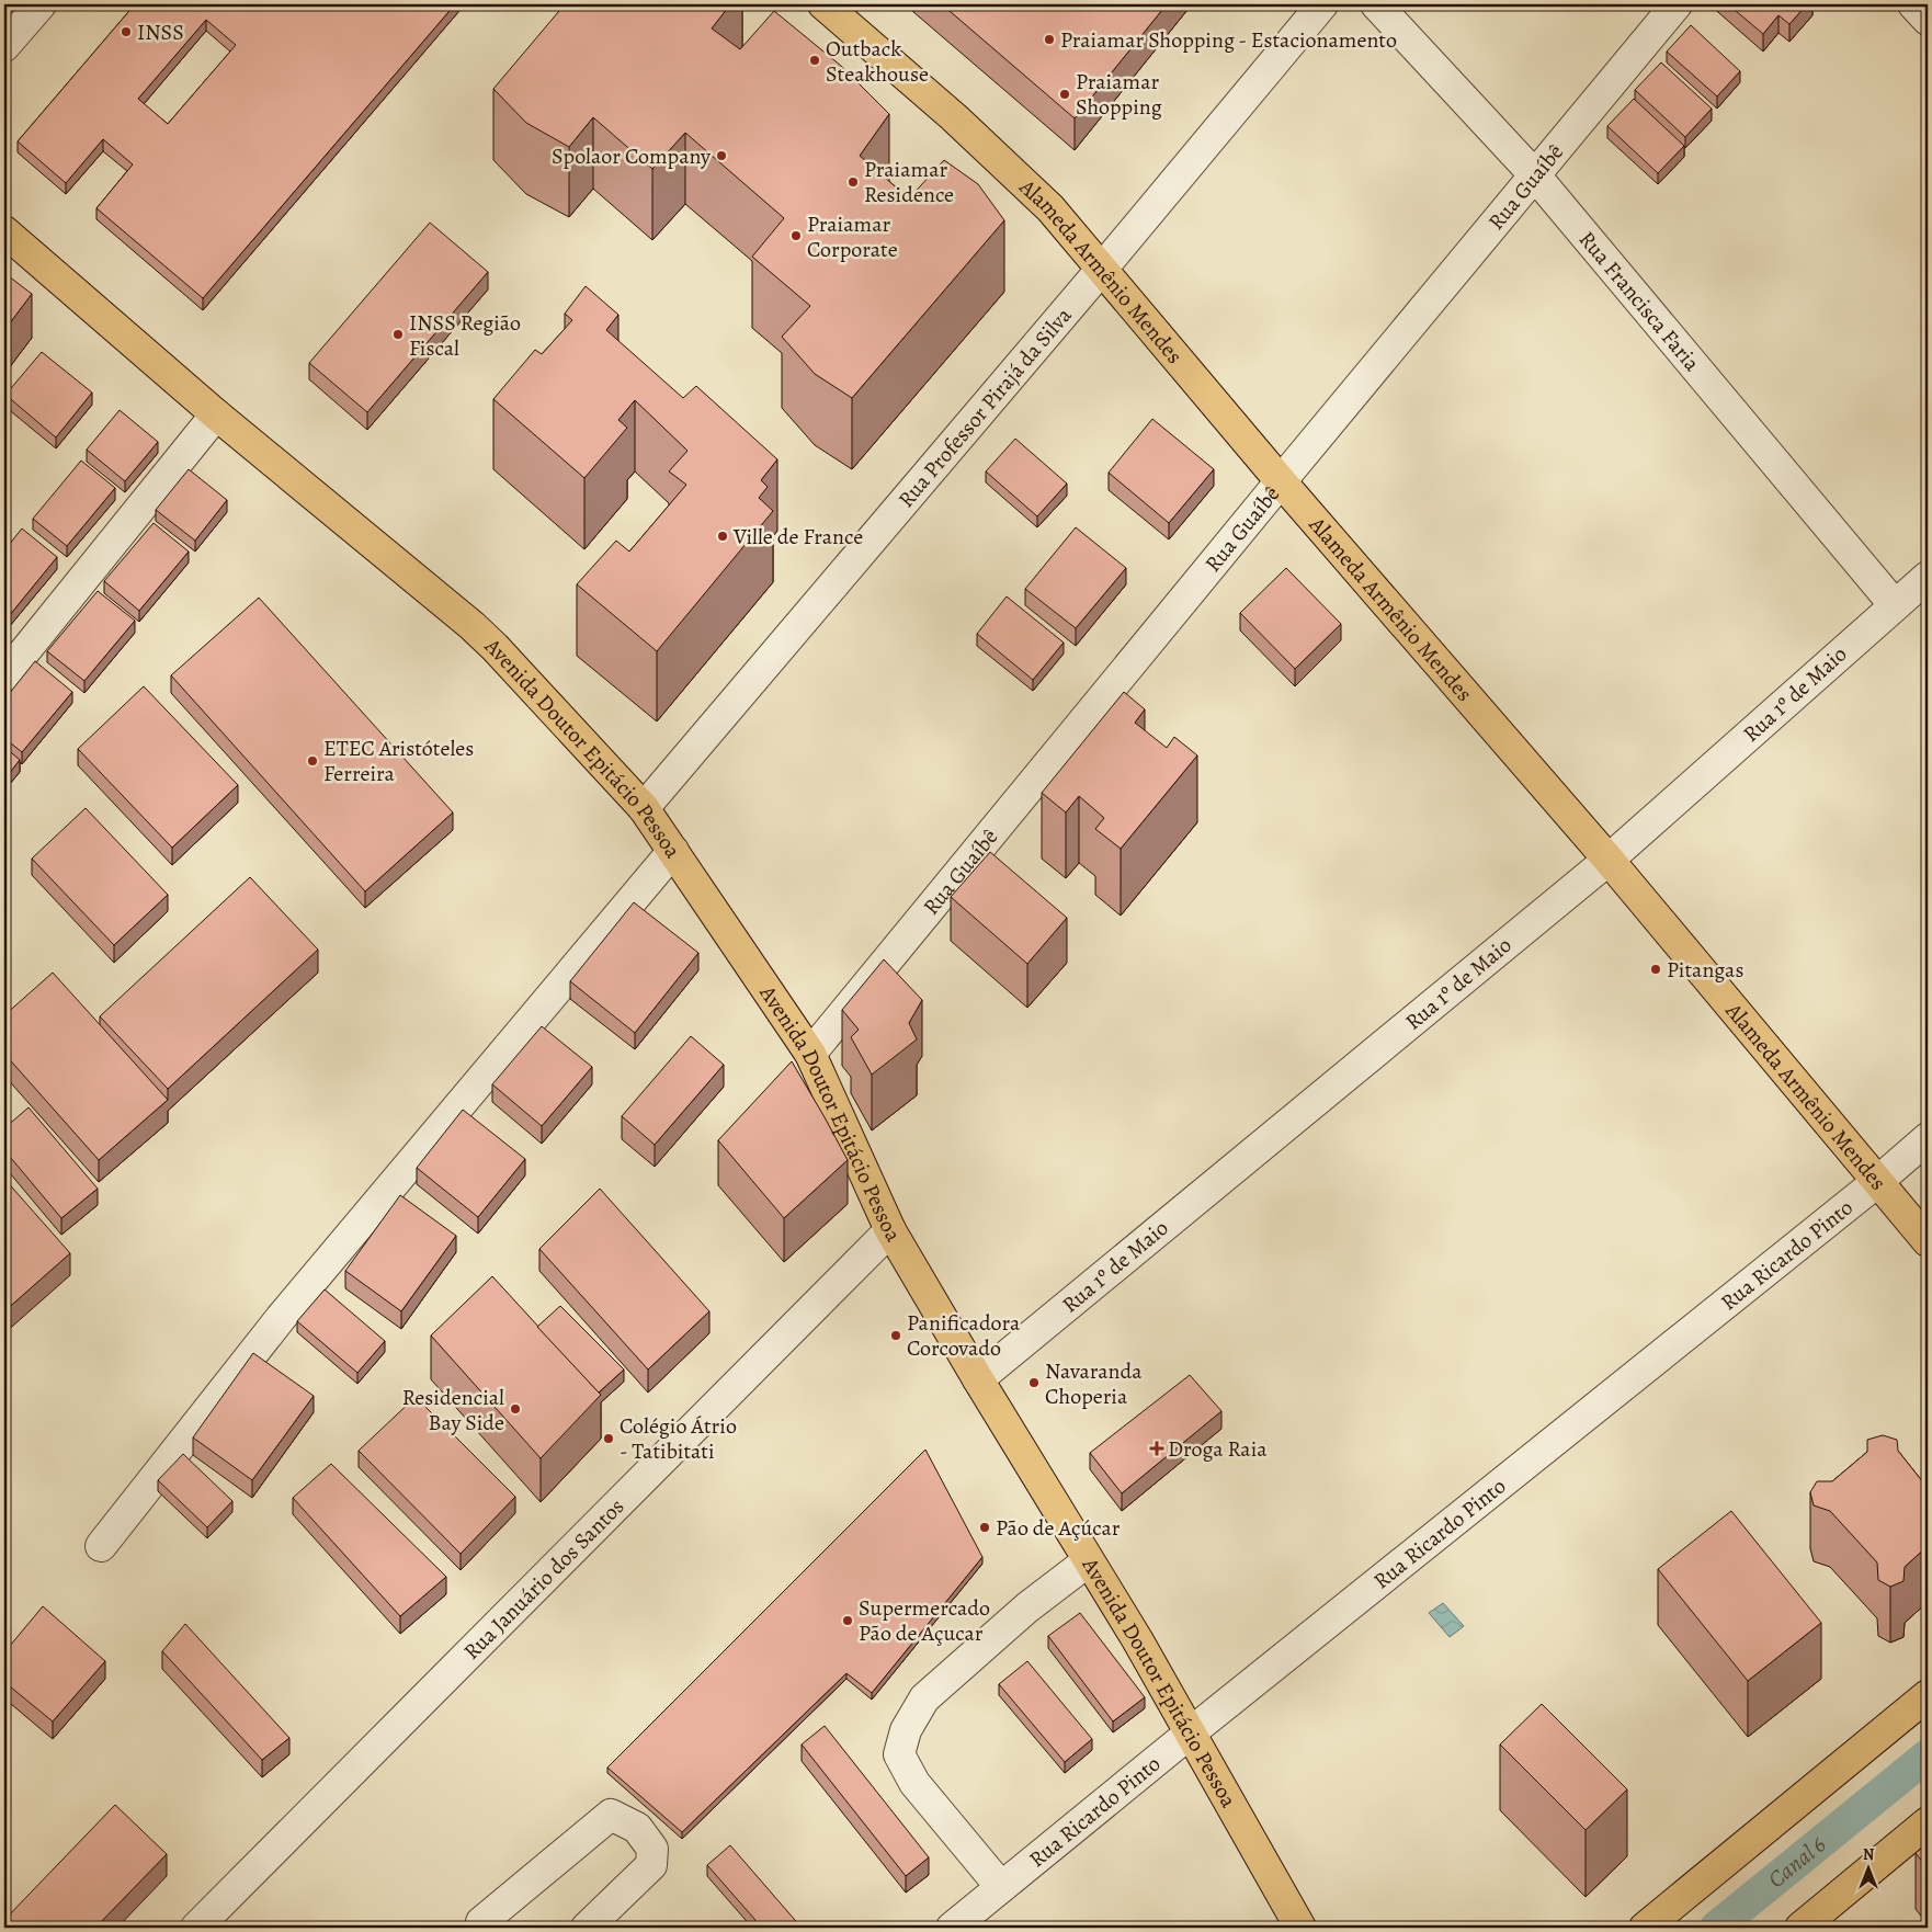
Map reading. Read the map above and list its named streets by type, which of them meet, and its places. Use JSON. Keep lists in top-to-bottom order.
{
  "streets": {
    "main road": ["Alameda Armênio Mendes", "Avenida Doutor Epitácio Pessoa"],
    "street": [
      "Rua Guaíbê",
      "Rua Francisca Faria",
      "Rua Professor Pirajá da Silva",
      "Rua 1º de Maio",
      "Rua Ricardo Pinto",
      "Rua Januário dos Santos"
    ]
  },
  "crossings": [
    ["Rua Guaíbê", "Alameda Armênio Mendes"],
    ["Rua Guaíbê", "Rua Francisca Faria"],
    ["Rua Guaíbê", "Avenida Doutor Epitácio Pessoa"],
    ["Alameda Armênio Mendes", "Rua Professor Pirajá da Silva"],
    ["Alameda Armênio Mendes", "Rua 1º de Maio"],
    ["Alameda Armênio Mendes", "Rua Ricardo Pinto"],
    ["Rua Francisca Faria", "Rua 1º de Maio"],
    ["Rua Professor Pirajá da Silva", "Avenida Doutor Epitácio Pessoa"],
    ["Rua 1º de Maio", "Avenida Doutor Epitácio Pessoa"],
    ["Avenida Doutor Epitácio Pessoa", "Rua Ricardo Pinto"],
    ["Avenida Doutor Epitácio Pessoa", "Rua Januário dos Santos"]
  ],
  "water": ["Canal 6"],
  "places": {
    "other": [
      "INSS",
      "Praiamar Shopping - Estacionamento",
      "Outback Steakhouse",
      "Praiamar Shopping",
      "Spolaor Company",
      "Praiamar Residence",
      "Praiamar Corporate",
      "INSS Região Fiscal",
      "Ville de France",
      "ETEC Aristóteles Ferreira",
      "Pitangas",
      "Panificadora Corcovado",
      "Navaranda Choperia",
      "Residencial Bay Side",
      "Colégio Átrio - Tatibitati",
      "Pão de Açúcar",
      "Supermercado Pão de Açucar"
    ],
    "health": ["Droga Raia"]
  },
  "north": "top"
}
